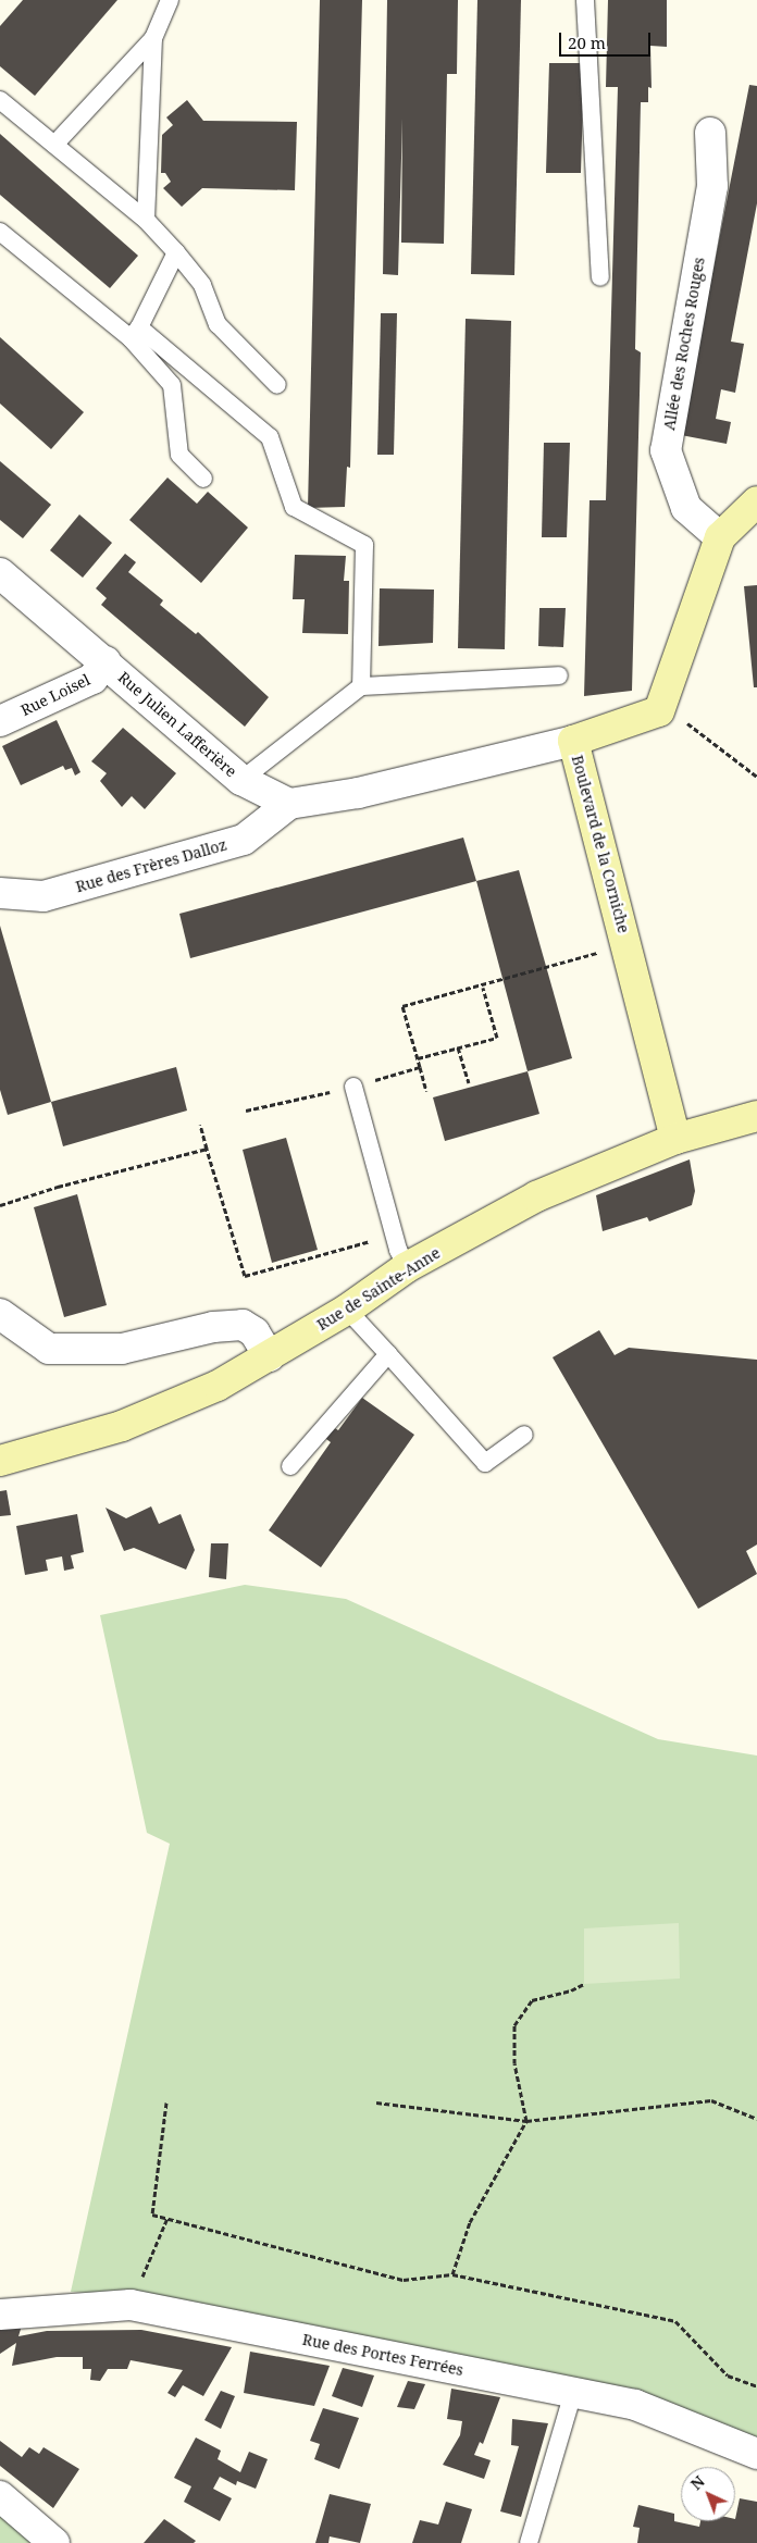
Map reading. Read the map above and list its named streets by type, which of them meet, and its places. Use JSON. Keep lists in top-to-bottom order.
{
  "streets": {
    "street": [
      "Allée des Roches Rouges",
      "Rue Loisel",
      "Rue Julien Lafferière",
      "Boulevard de la Corniche",
      "Rue des Frères Dalloz",
      "Rue de Sainte-Anne",
      "Rue des Portes Ferrées"
    ]
  },
  "crossings": [
    ["Rue Loisel", "Rue Julien Lafferière"],
    ["Rue Julien Lafferière", "Rue des Frères Dalloz"],
    ["Boulevard de la Corniche", "Rue de Sainte-Anne"]
  ],
  "scale_bar": "20 m",
  "north": "top left"
}
